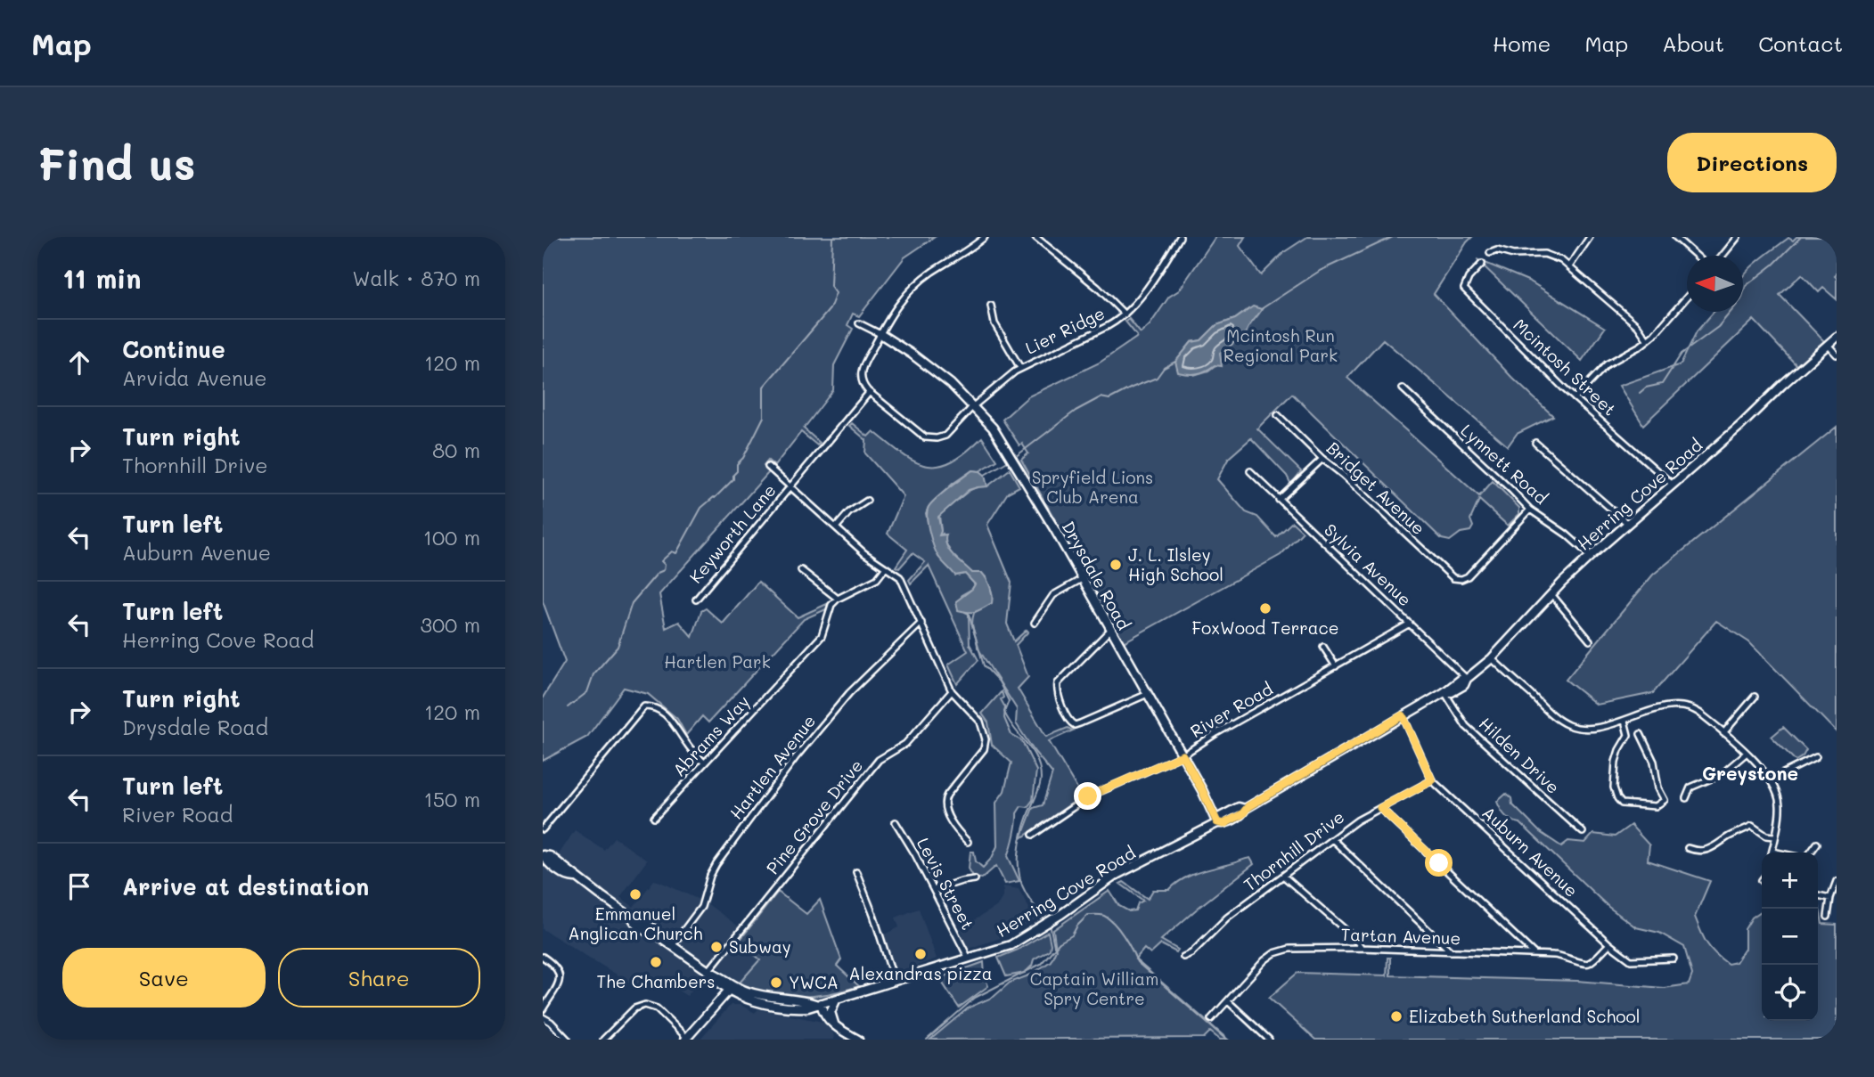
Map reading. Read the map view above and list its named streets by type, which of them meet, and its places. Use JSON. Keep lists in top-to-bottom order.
{
  "streets": {
    "main road": ["Herring Cove Road", "Drysdale Road"],
    "street": [
      "Lier Ridge",
      "Mcintosh Street",
      "Lynnett Road",
      "Bridget Avenue",
      "Keyworth Lane",
      "Sylvia Avenue",
      "River Road",
      "Abrams Way",
      "Hilden Drive",
      "Hartlen Avenue",
      "Pine Grove Drive",
      "Thornhill Drive",
      "Auburn Avenue",
      "Levis Street",
      "Tartan Avenue"
    ]
  },
  "crossings": [
    ["Lier Ridge", "Keyworth Lane"],
    ["Lier Ridge", "Drysdale Road"],
    ["Mcintosh Street", "Herring Cove Road"],
    ["Lynnett Road", "Bridget Avenue"],
    ["Lynnett Road", "Herring Cove Road"],
    ["Herring Cove Road", "Sylvia Avenue"],
    ["Herring Cove Road", "Drysdale Road"],
    ["Herring Cove Road", "Hilden Drive"],
    ["Herring Cove Road", "Hartlen Avenue"],
    ["Herring Cove Road", "Pine Grove Drive"],
    ["Herring Cove Road", "Auburn Avenue"],
    ["Herring Cove Road", "Levis Street"],
    ["Sylvia Avenue", "River Road"],
    ["Drysdale Road", "River Road"],
    ["Thornhill Drive", "Auburn Avenue"],
    ["Auburn Avenue", "Tartan Avenue"]
  ],
  "districts": ["Greystone"],
  "parks": [
    "Mcintosh Run Regional Park",
    "Spryfield Lions Club Arena",
    "Hartlen Park",
    "Captain William Spry Centre"
  ],
  "places": [
    "J. L. Ilsley High School",
    "FoxWood Terrace",
    "Emmanuel Anglican Church",
    "Subway",
    "Alexandras pizza",
    "The Chambers",
    "YWCA",
    "Elizabeth Sutherland School"
  ],
  "north": "left",
  "page": {
    "header": "Map",
    "nav": [
      "Home",
      "Map",
      "About",
      "Contact"
    ],
    "buttons": [
      "Directions",
      ["Save", "Share"]
    ],
    "title": "Find us",
    "heading": ["11 min", "Walk · 870 m"],
    "list": [
      ["Continue", "Arvida Avenue", "120 m"],
      ["Turn right", "Thornhill Drive", "80 m"],
      ["Turn left", "Auburn Avenue", "100 m"],
      ["Turn left", "Herring Cove Road", "300 m"],
      ["Turn right", "Drysdale Road", "120 m"],
      ["Turn left", "River Road", "150 m"],
      "Arrive at destination"
    ],
    "map_buttons": ["+", "−"]
  }
}
